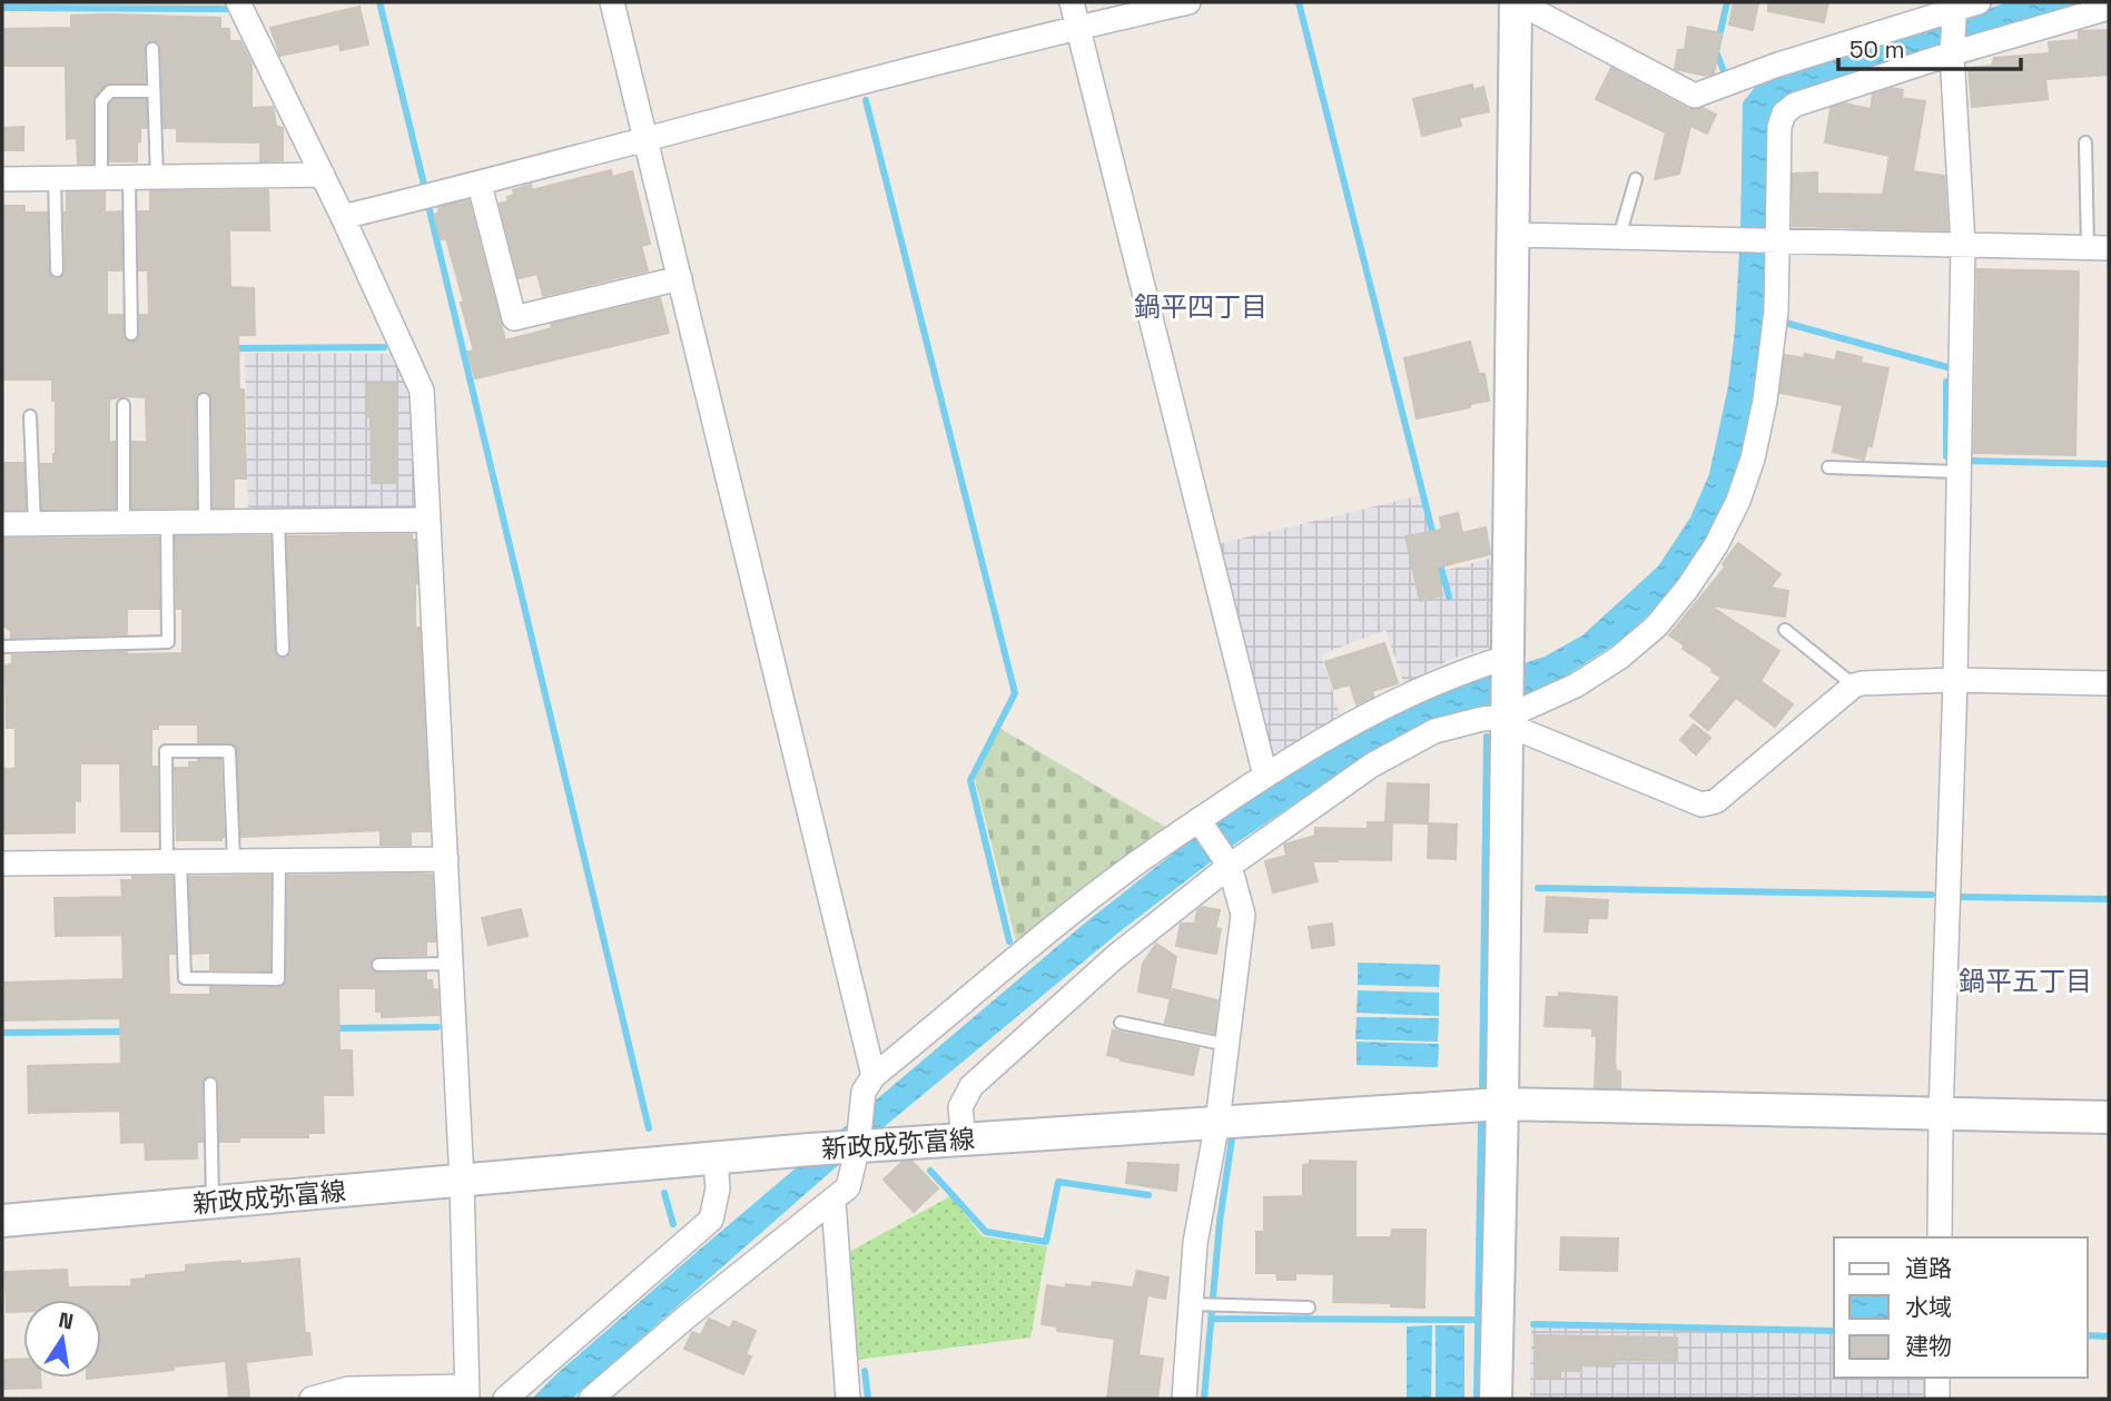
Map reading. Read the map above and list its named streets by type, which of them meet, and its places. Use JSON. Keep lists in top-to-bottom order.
{
  "streets": {
    "main road": ["新政成弥富線"]
  },
  "districts": ["鍋平四丁目", "鍋平五丁目"],
  "legend": ["道路", "水域", "建物"],
  "scale_bar": "50 m",
  "north": "top"
}
